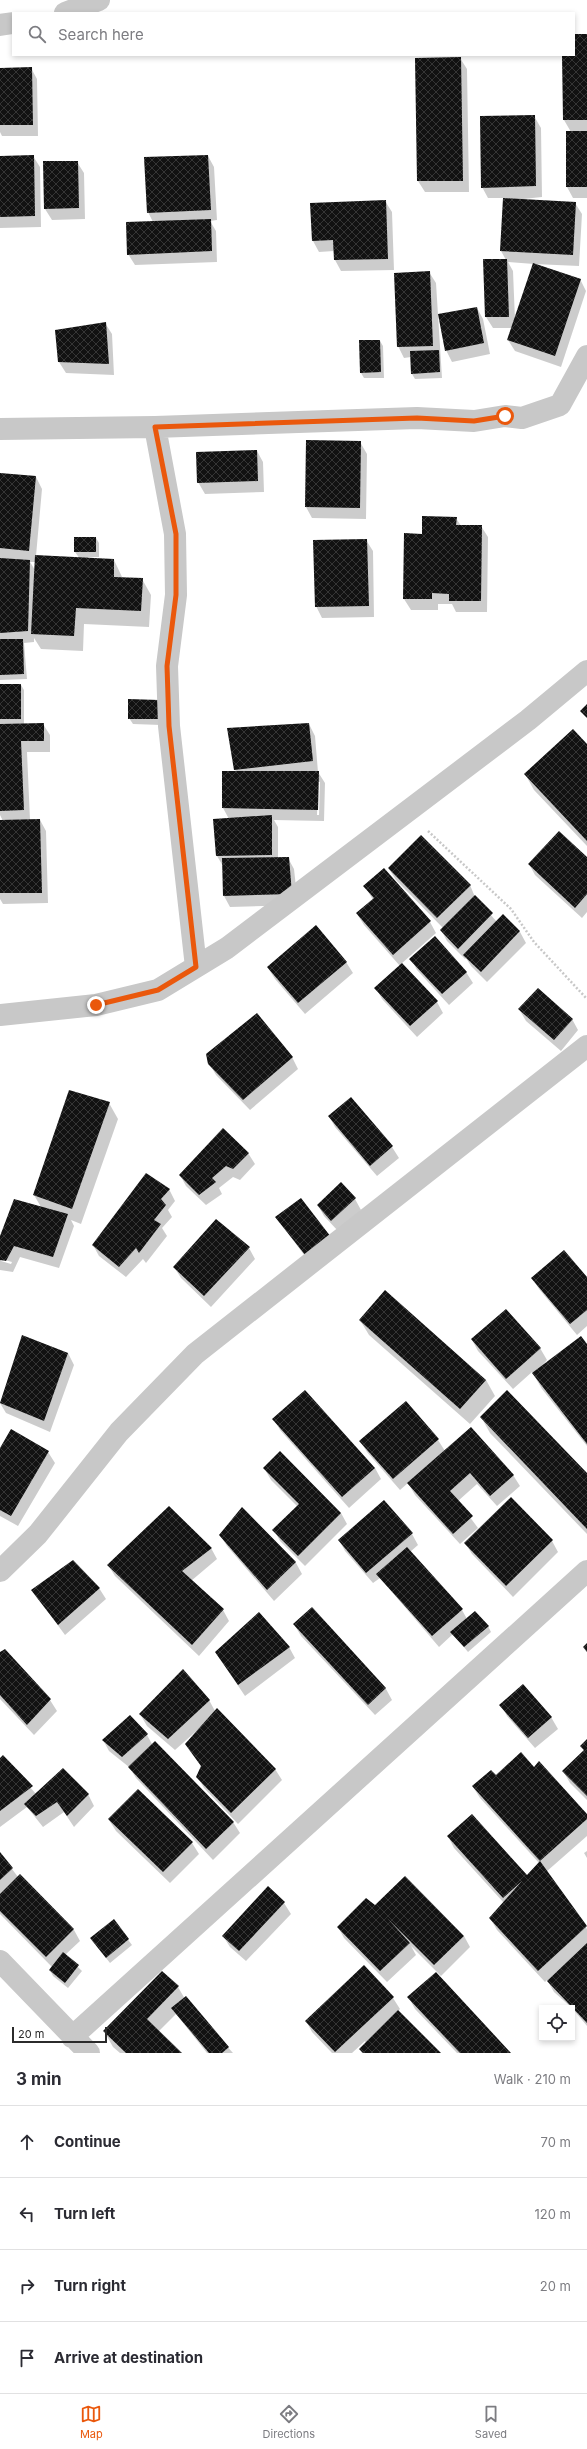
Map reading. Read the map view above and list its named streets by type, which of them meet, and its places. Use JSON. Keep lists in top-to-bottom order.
{
  "scale_bar": "20 m",
  "page": {
    "search": "Search here",
    "scale": "20 m",
    "heading": ["3 min", "Walk · 210 m"],
    "list": [
      ["Continue", "70 m"],
      ["Turn left", "120 m"],
      ["Turn right", "20 m"],
      "Arrive at destination"
    ],
    "nav": ["Map", "Directions", "Saved"]
  }
}
